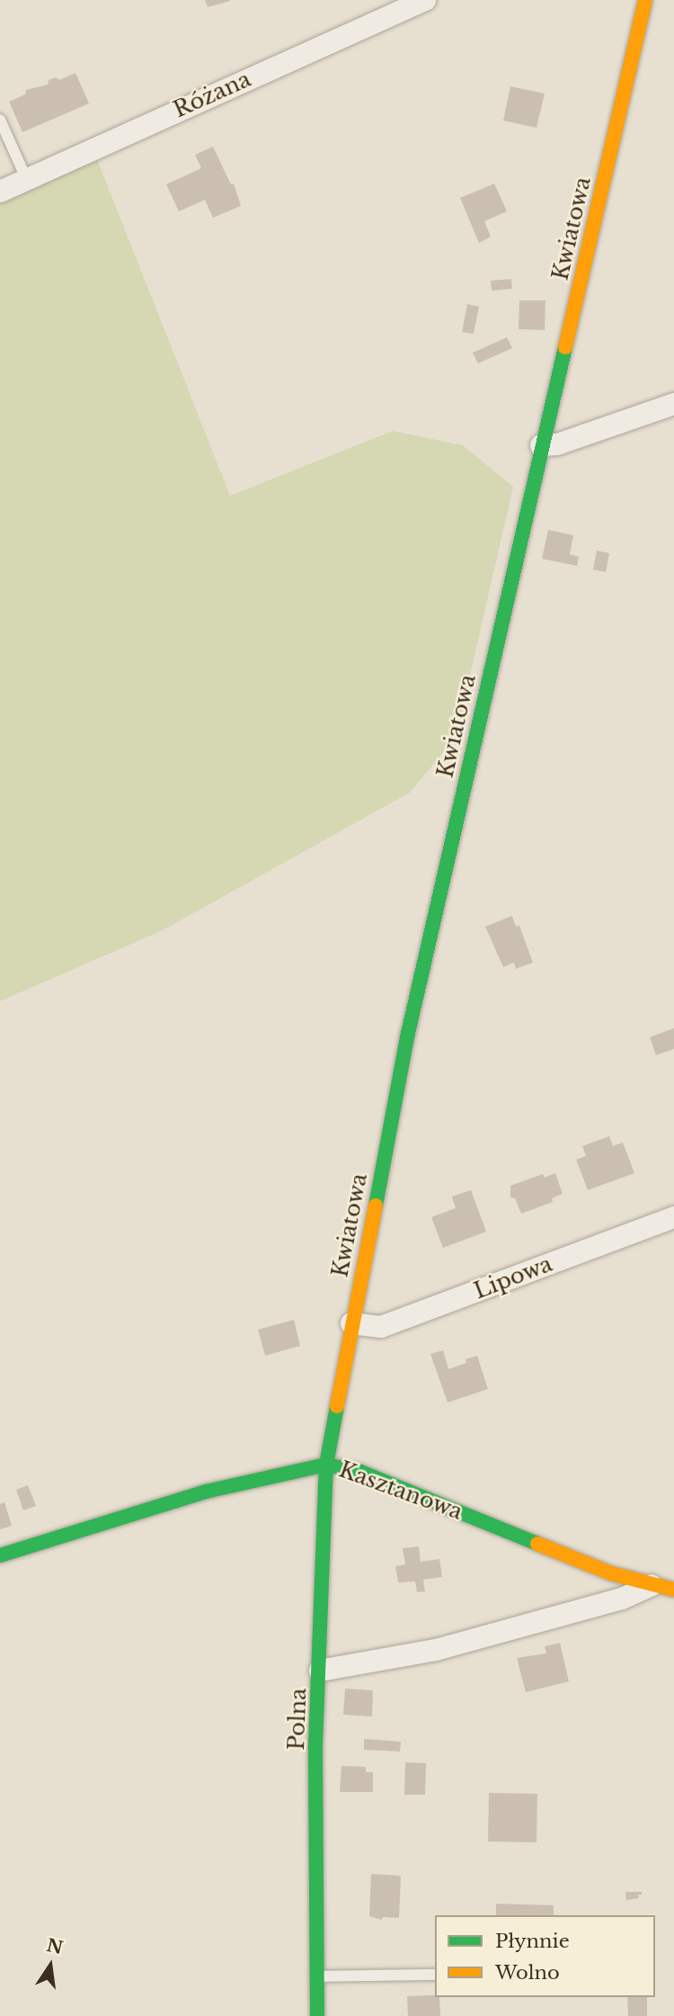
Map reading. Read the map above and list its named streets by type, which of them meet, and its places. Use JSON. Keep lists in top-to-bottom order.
{
  "streets": {
    "street": [
      "Różana",
      "Kwiatowa",
      "Lipowa",
      "Kasztanowa",
      "Polna"
    ]
  },
  "crossings": [
    ["Kwiatowa", "Lipowa"],
    ["Kwiatowa", "Kasztanowa"],
    ["Kwiatowa", "Polna"],
    ["Kasztanowa", "Polna"]
  ],
  "legend": ["Płynnie", "Wolno"],
  "north": "top"
}
